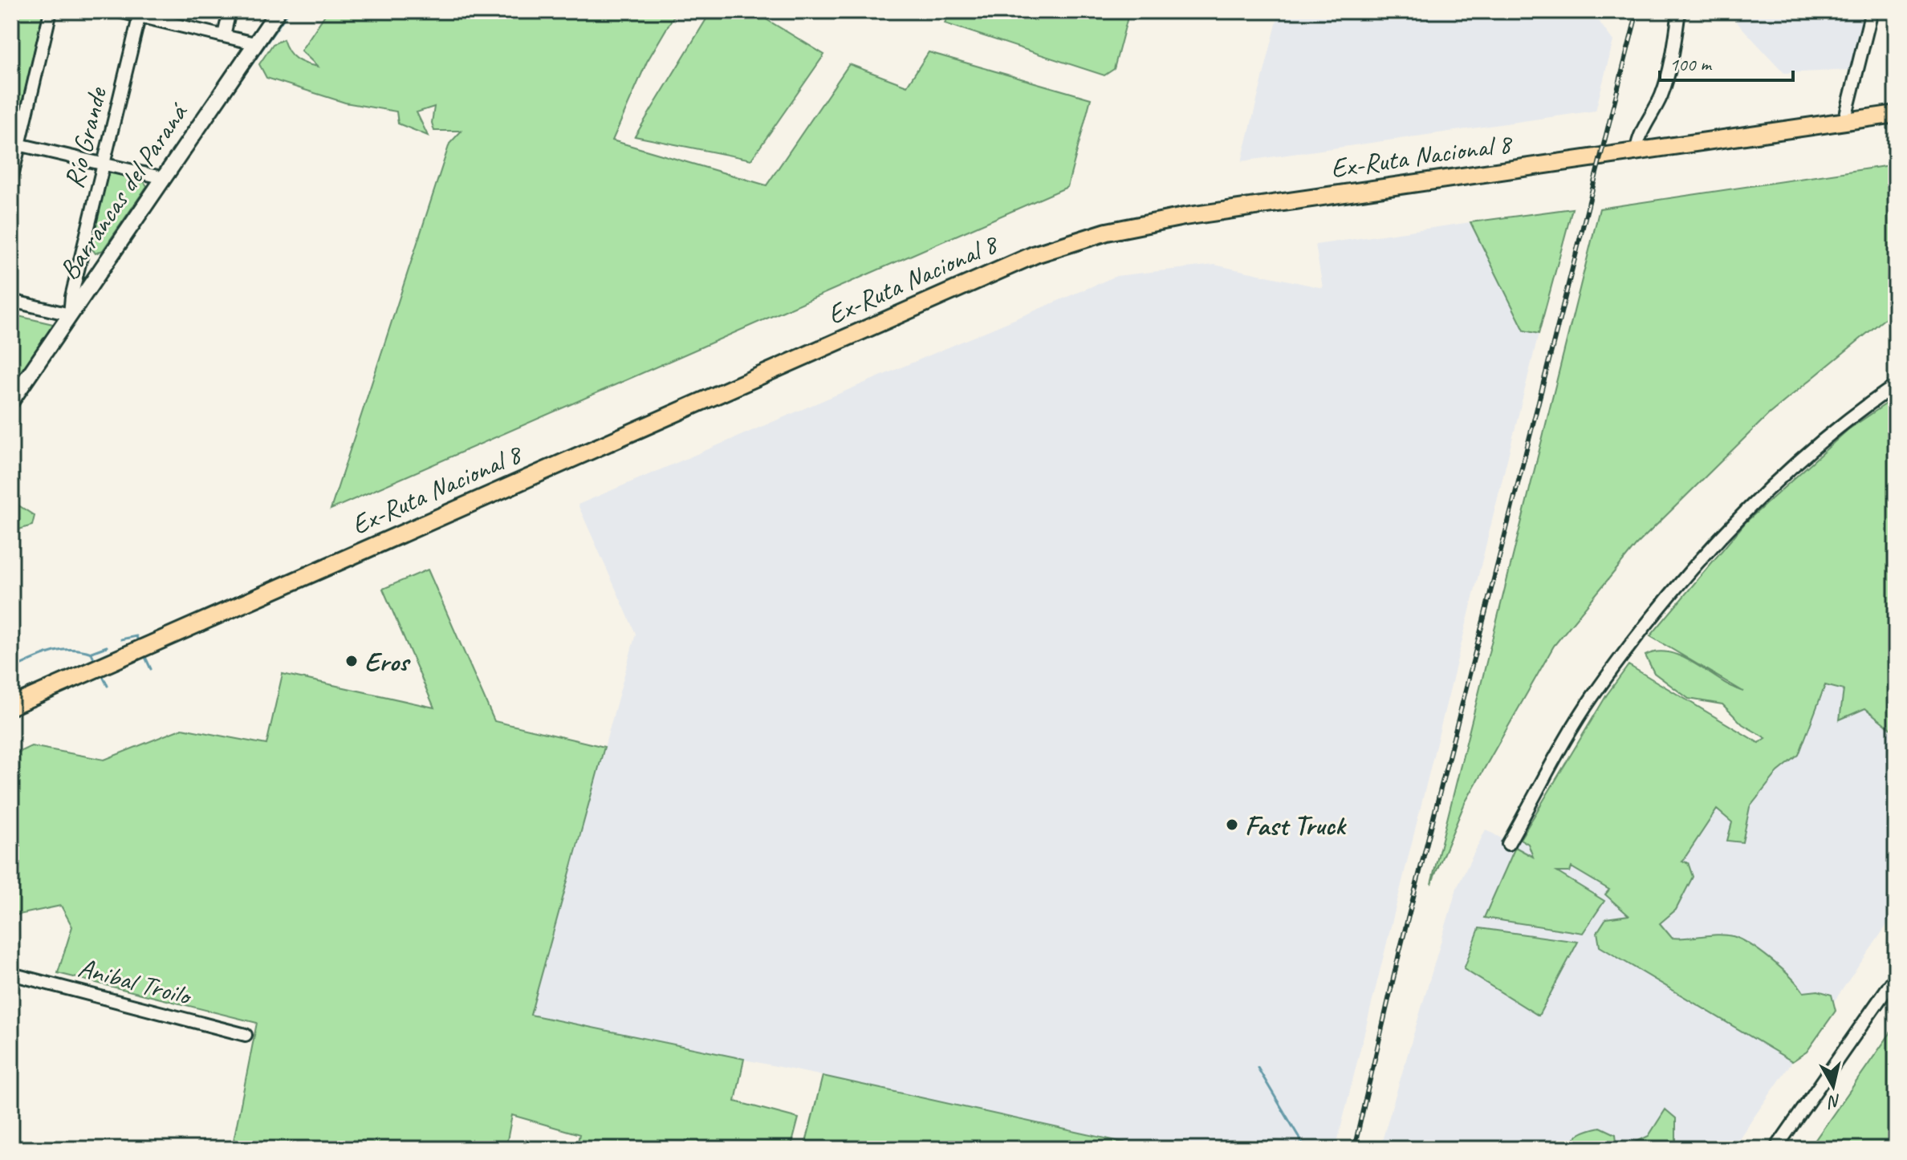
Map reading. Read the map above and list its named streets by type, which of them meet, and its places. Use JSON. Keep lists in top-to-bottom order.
{
  "streets": {
    "main road": ["Ex-Ruta Nacional 8"],
    "street": ["Río Grande", "Barrancas del Paraná", "Anibal Troilo"]
  },
  "crossings": [
    ["Río Grande", "Barrancas del Paraná"]
  ],
  "places": ["Eros", "Fast Truck"],
  "scale_bar": "100 m",
  "north": "bottom"
}
